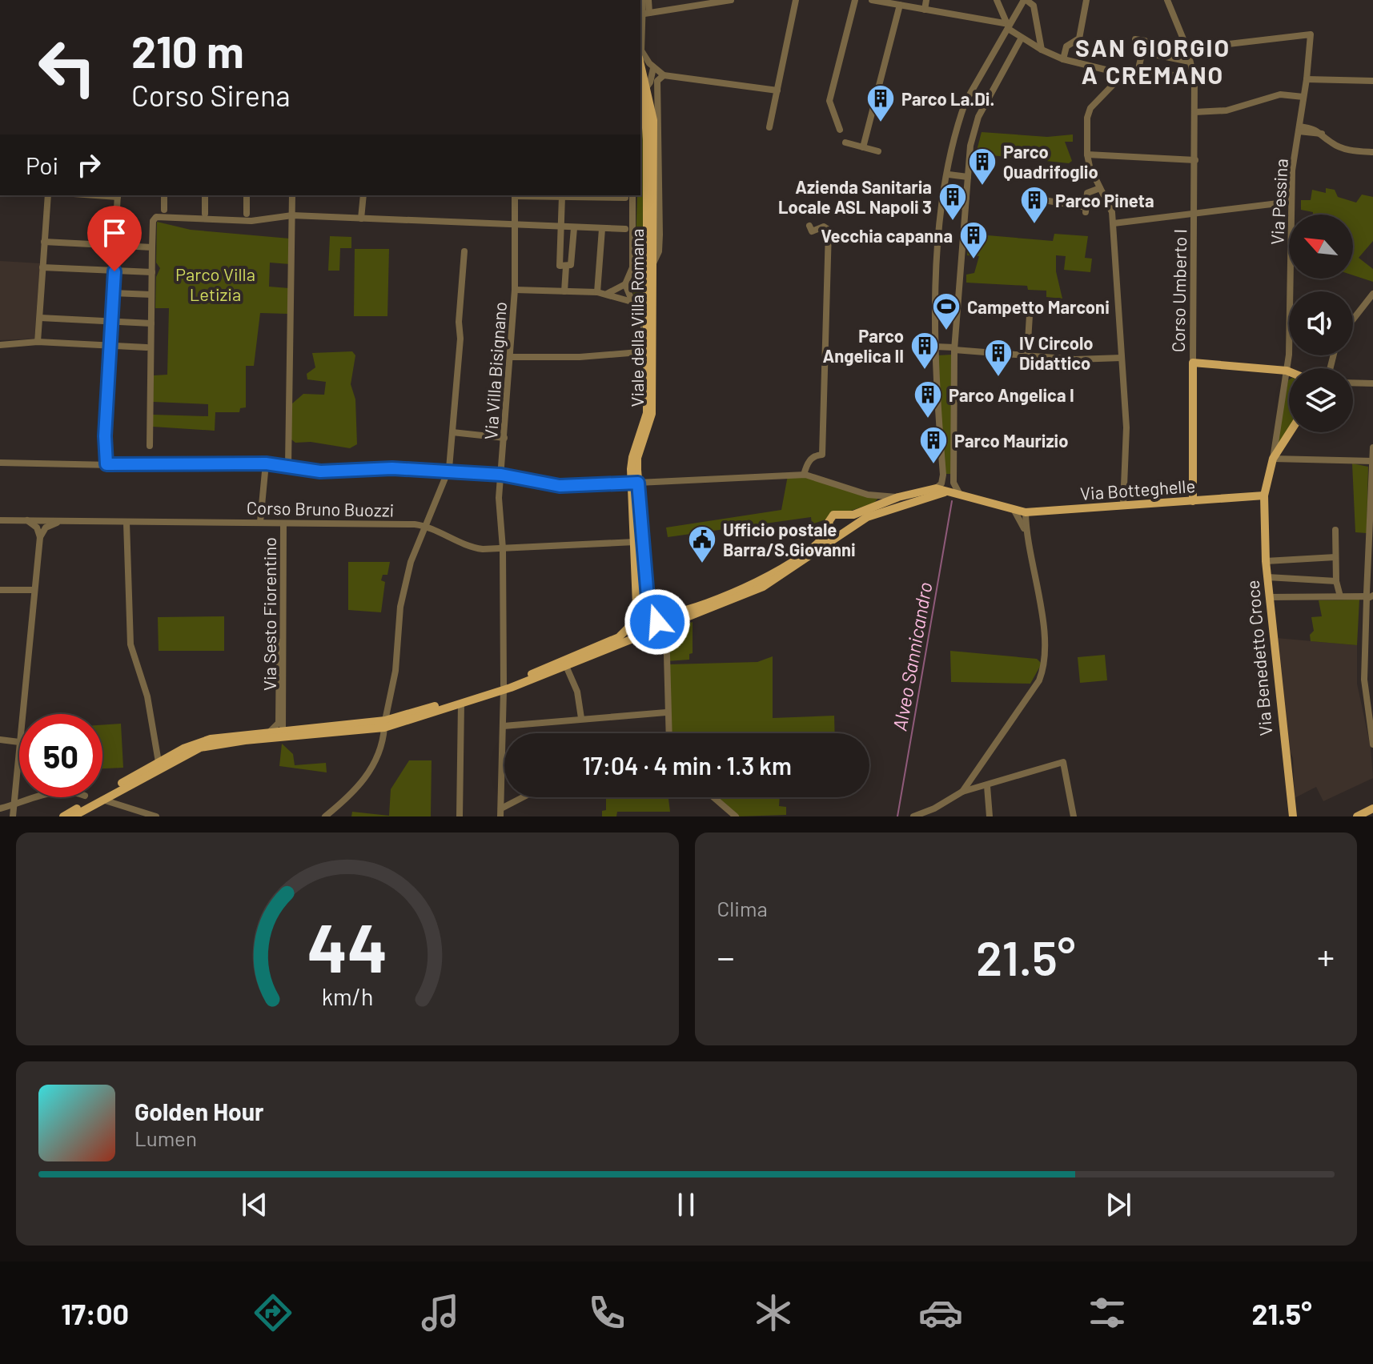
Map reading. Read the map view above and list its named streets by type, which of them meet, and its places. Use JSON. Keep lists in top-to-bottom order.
{
  "streets": {
    "main road": [
      "Corso Umberto I",
      "Viale della Villa Romana",
      "Via Botteghelle",
      "Via Benedetto Croce"
    ],
    "street": [
      "Via Pessina",
      "Via Villa Bisignano",
      "Corso Bruno Buozzi",
      "Via Sesto Fiorentino"
    ]
  },
  "crossings": [
    ["Via Pessina", "Corso Umberto I"],
    ["Via Pessina", "Via Benedetto Croce"],
    ["Corso Umberto I", "Via Botteghelle"],
    ["Viale della Villa Romana", "Corso Bruno Buozzi"],
    ["Via Villa Bisignano", "Corso Bruno Buozzi"],
    ["Via Botteghelle", "Via Benedetto Croce"],
    ["Corso Bruno Buozzi", "Via Sesto Fiorentino"]
  ],
  "districts": ["SAN GIORGIO A CREMANO"],
  "water": ["Alveo Sannicandro"],
  "parks": ["Parco Villa Letizia"],
  "places": {
    "building": [
      "Parco La.Di.",
      "Parco Quadrifoglio",
      "Azienda Sanitaria Locale ASL Napoli 3",
      "Parco Pineta",
      "Vecchia capanna",
      "Parco Angelica II",
      "IV Circolo Didattico",
      "Parco Angelica I",
      "Parco Maurizio"
    ],
    "sports": ["Campetto Marconi"],
    "public building": ["Ufficio postale Barra/S.Giovanni"]
  },
  "north": "top left",
  "page": {
    "turn": ["210 m", "Corso Sirena"],
    "then": "Poi",
    "limit": "50",
    "trip": "17:04 · 4 min · 1.3 km",
    "tile": "Clima",
    "heat": ["−", "21.5°", "+"],
    "song": ["Golden Hour", "Lumen"],
    "tabs": ["17:00", "21.5°"],
    "gauge": ["44", "km/h"]
  }
}
